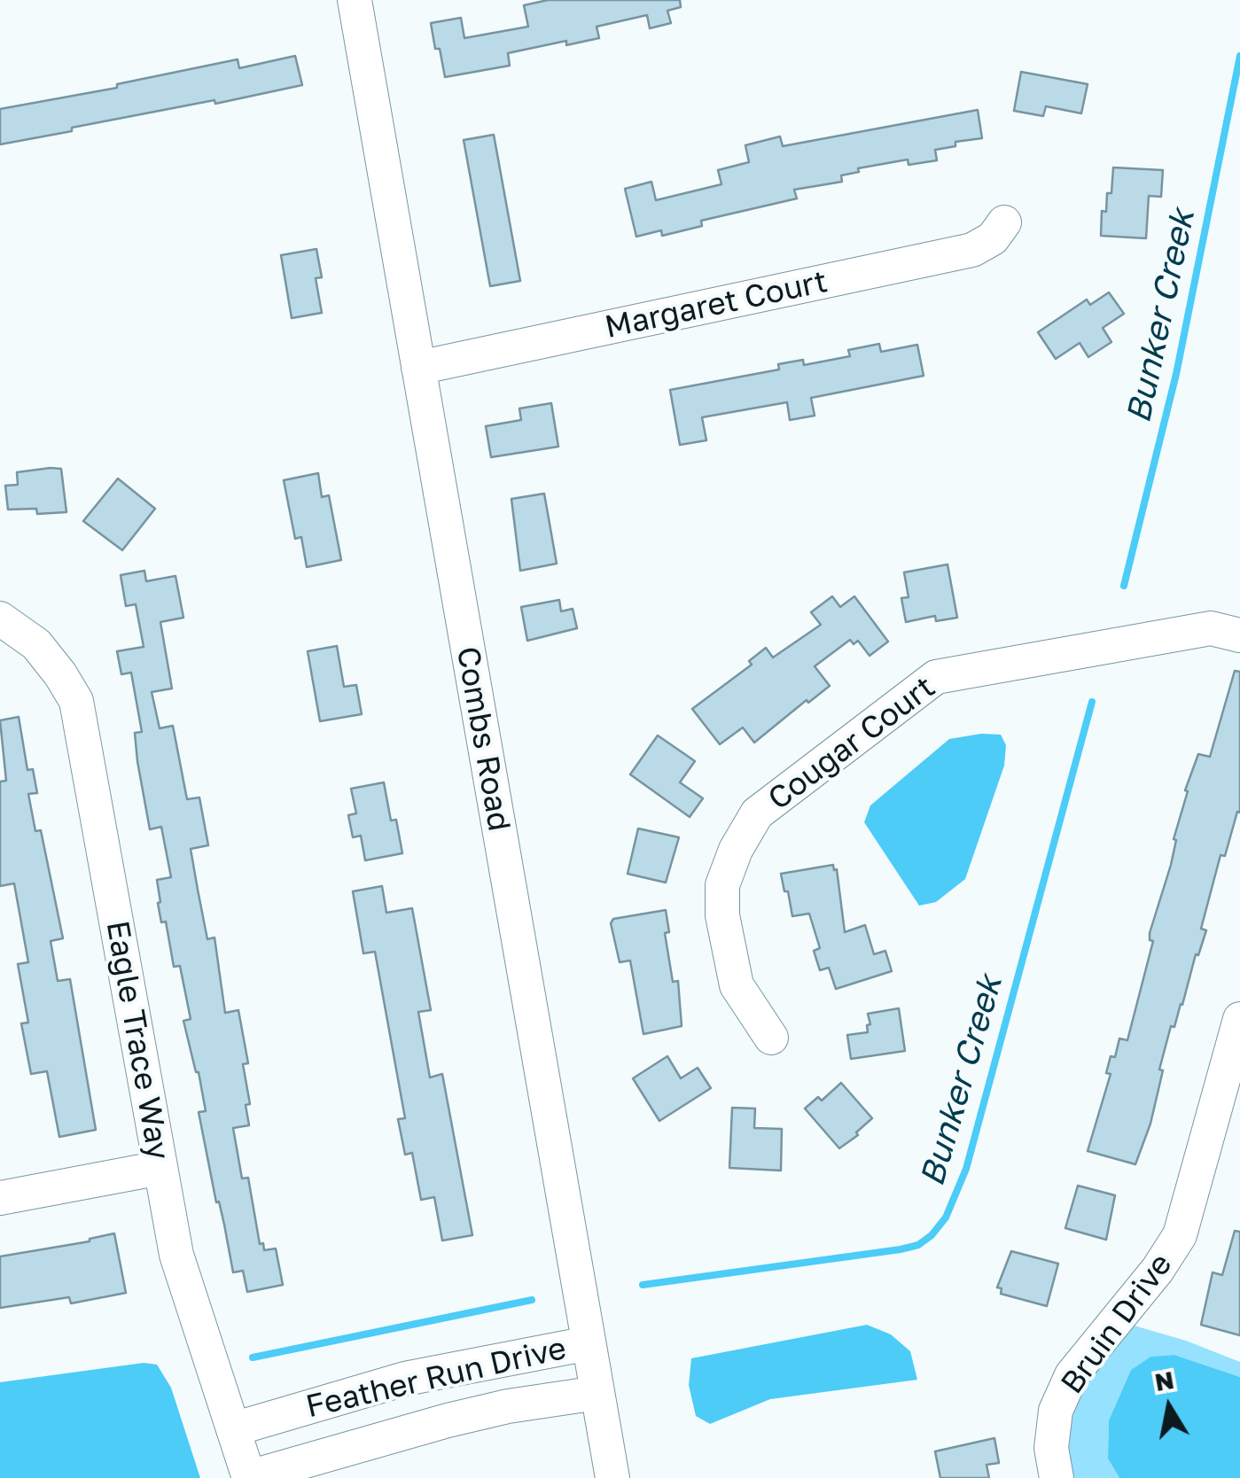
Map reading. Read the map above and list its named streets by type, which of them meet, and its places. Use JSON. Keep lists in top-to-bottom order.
{
  "streets": {
    "street": [
      "Margaret Court",
      "Combs Road",
      "Cougar Court",
      "Eagle Trace Way",
      "Bruin Drive",
      "Feather Run Drive"
    ]
  },
  "crossings": [
    ["Margaret Court", "Combs Road"],
    ["Combs Road", "Feather Run Drive"],
    ["Eagle Trace Way", "Feather Run Drive"]
  ],
  "water": ["Bunker Creek"],
  "north": "top"
}
